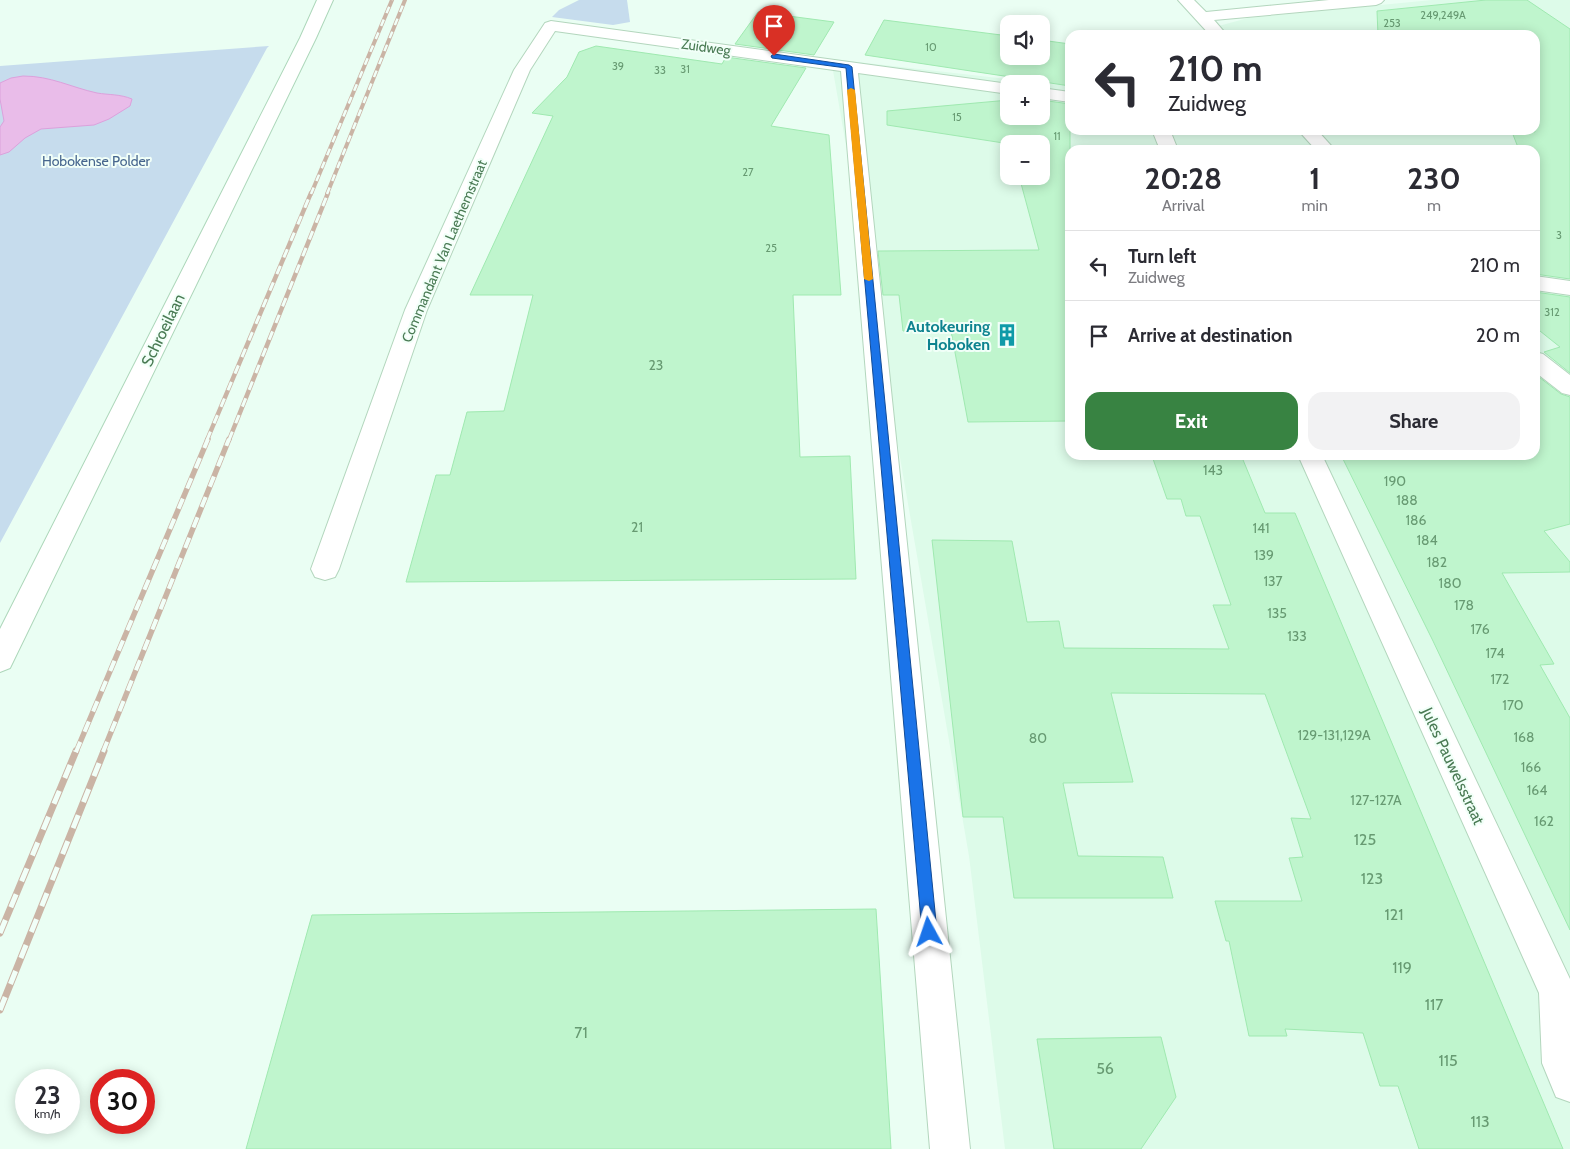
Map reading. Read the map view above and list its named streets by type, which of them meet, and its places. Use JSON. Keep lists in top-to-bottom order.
{
  "streets": {
    "street": [
      "Zuidweg",
      "Commandant Van Laethemstraat",
      "Schroeilaan",
      "Jules Pauwelsstraat"
    ]
  },
  "crossings": [
    ["Zuidweg", "Commandant Van Laethemstraat"]
  ],
  "parks": ["Hobokense Polder"],
  "places": {
    "building": ["Autokeuring Hoboken"]
  },
  "house_numbers": [
    "249,249A",
    "253",
    "10",
    "39",
    "31",
    "33",
    "15",
    "11",
    "27",
    "3",
    "25",
    "312",
    "23",
    "143",
    "190",
    "188",
    "186",
    "21",
    "141",
    "184",
    "139",
    "182",
    "137",
    "180",
    "178",
    "135",
    "176",
    "133",
    "174",
    "172",
    "170",
    "129-131,129A",
    "168",
    "80",
    "166",
    "164",
    "127-127A",
    "162",
    "125",
    "123",
    "121",
    "119",
    "117",
    "71",
    "115",
    "56",
    "113"
  ],
  "page": {
    "map_buttons": ["+", "−"],
    "turn": ["210 m", "Zuidweg"],
    "eta": [
      "20:28",
      "Arrival",
      "1",
      "min",
      "230",
      "m"
    ],
    "list": [
      {
        "name": "Turn left",
        "note": "Zuidweg",
        "value": "210 m"
      },
      {
        "name": "Arrive at destination",
        "value": "20 m"
      }
    ],
    "buttons": ["Exit", "Share"],
    "speed": "23 km/h",
    "limit": "30"
  }
}
